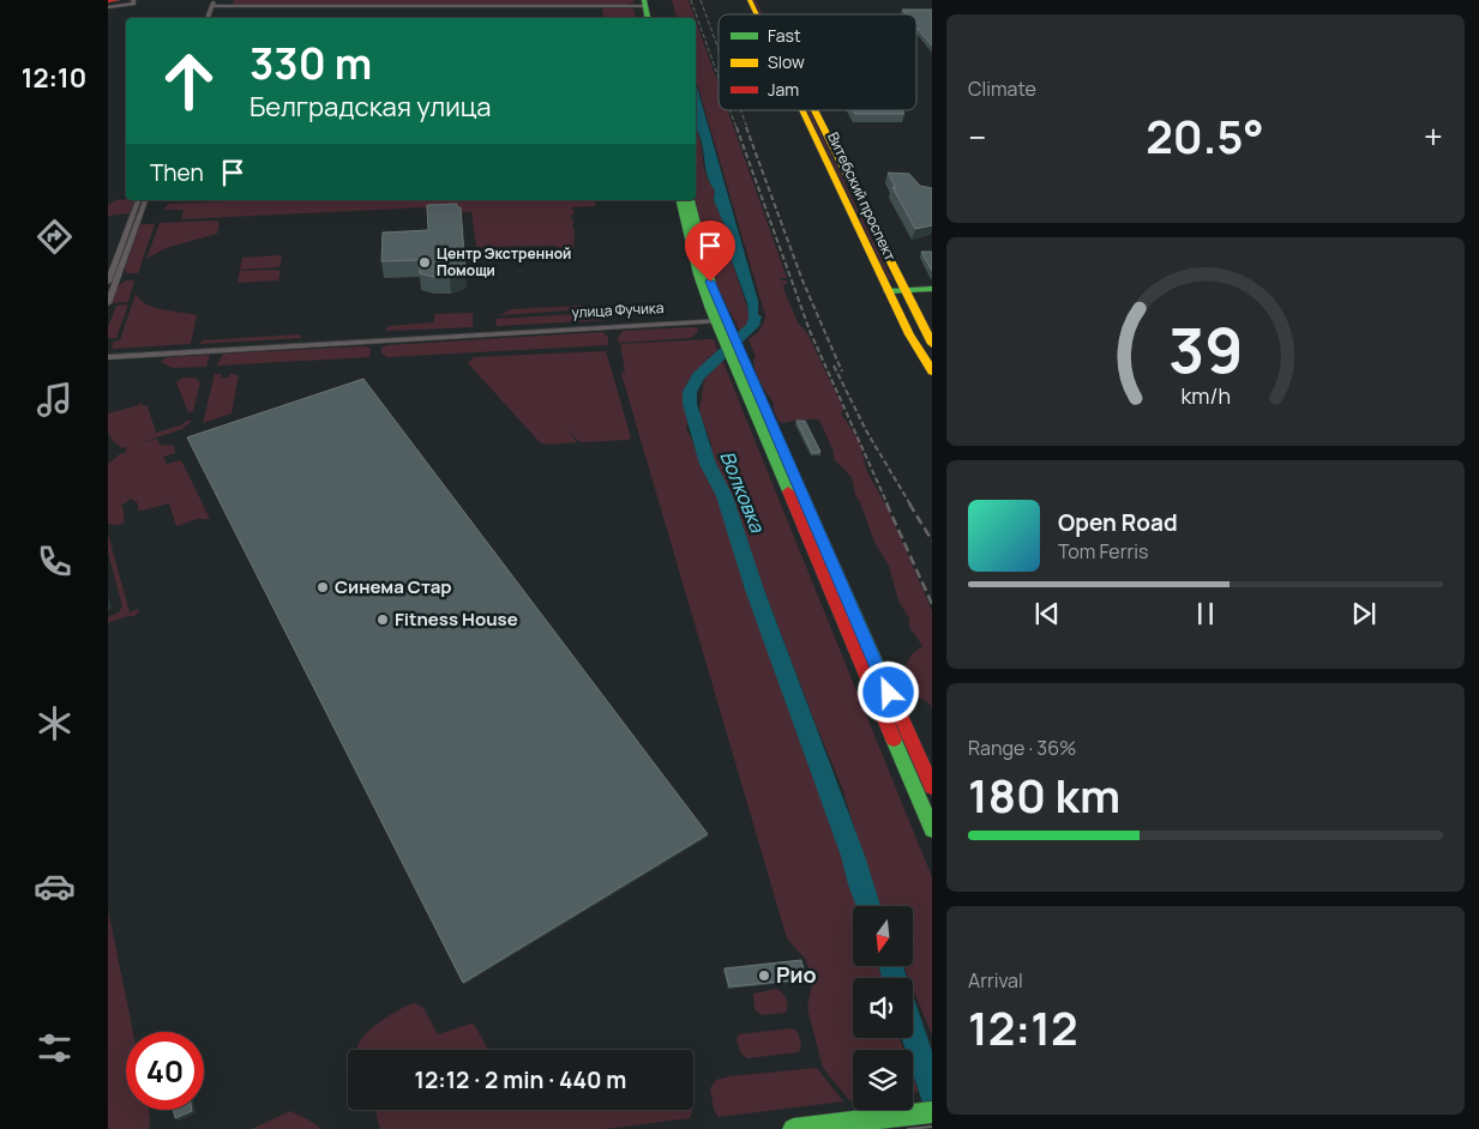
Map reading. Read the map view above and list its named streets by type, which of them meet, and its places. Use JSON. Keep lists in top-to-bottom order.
{
  "streets": {
    "main road": ["Витебский проспект"],
    "street": ["улица Фучика"]
  },
  "water": ["Волковка"],
  "places": [
    "Центр Экстренной Помощи",
    "Синема Стар",
    "Fitness House",
    "Рио"
  ],
  "legend": ["Fast", "Slow", "Jam"],
  "north": "bottom",
  "page": {
    "tabs": "12:10",
    "tile": [
      "Climate",
      ["Range · 36%", "180 km"],
      ["Arrival", "12:12"]
    ],
    "turn": ["330 m", "Белградская улица"],
    "heat": ["−", "20.5°", "+"],
    "then": "Then",
    "song": ["Open Road", "Tom Ferris"],
    "limit": "40",
    "trip": "12:12 · 2 min · 440 m",
    "gauge": ["39", "km/h"]
  }
}
